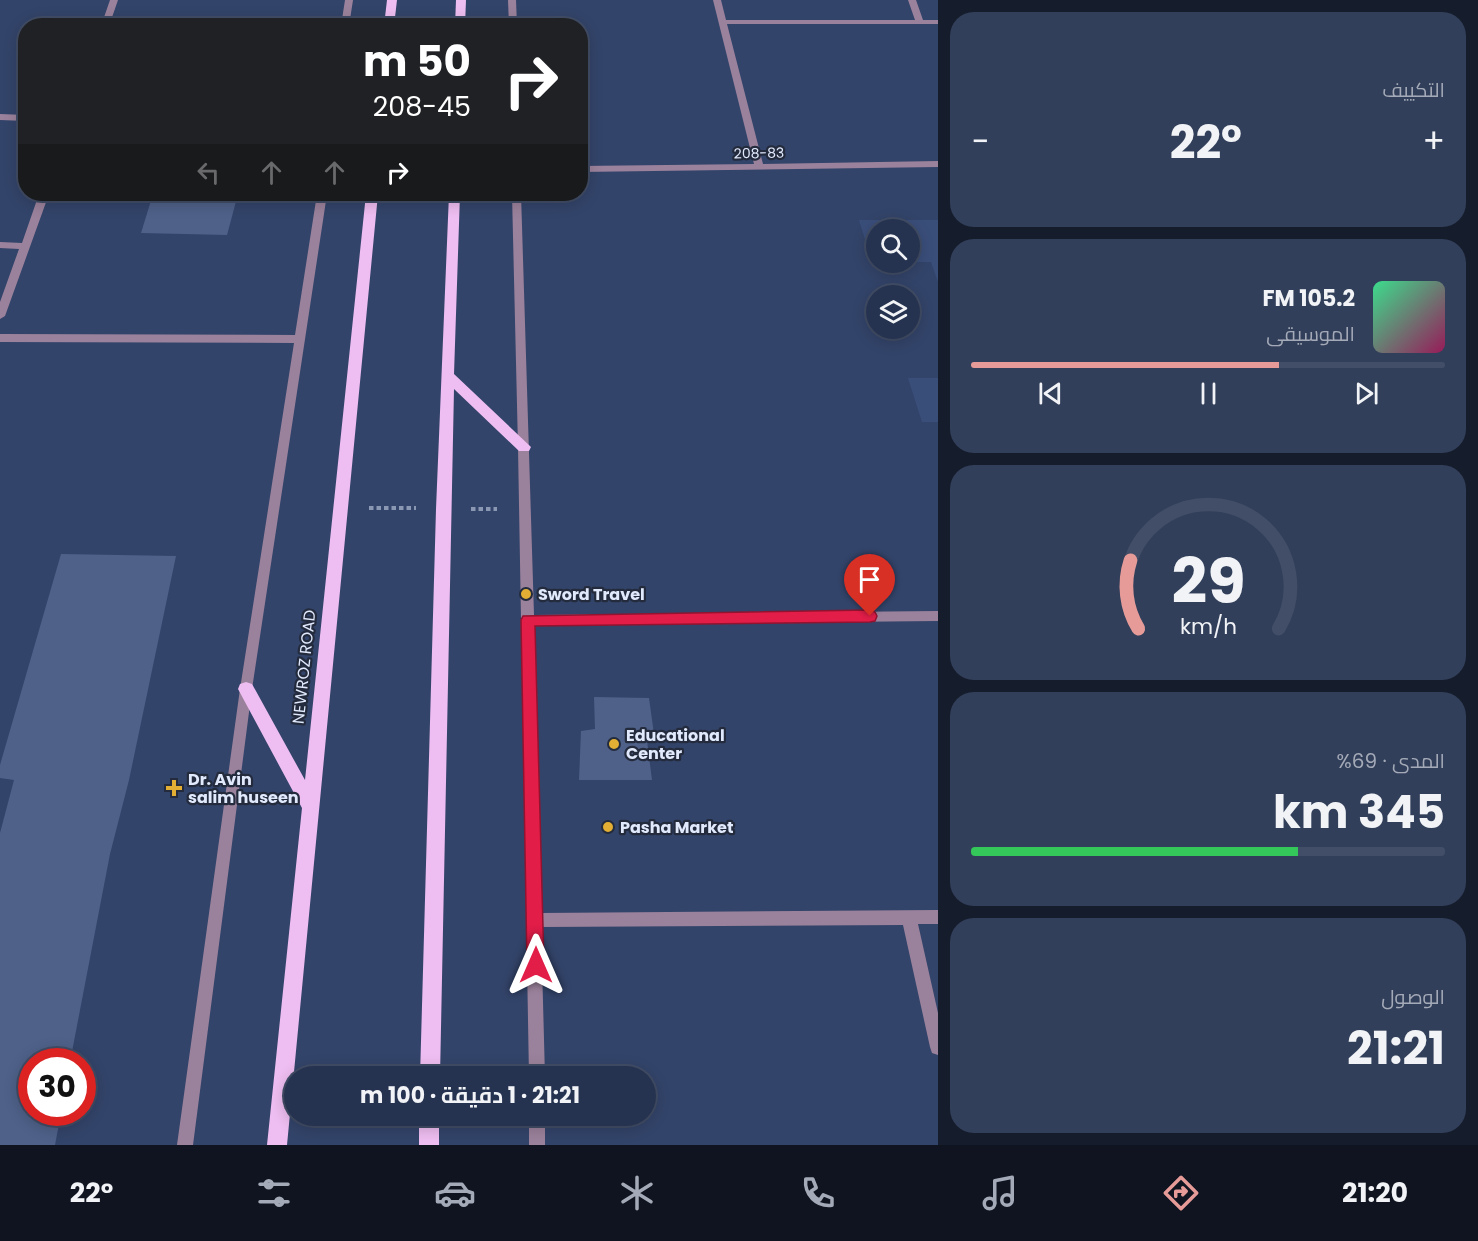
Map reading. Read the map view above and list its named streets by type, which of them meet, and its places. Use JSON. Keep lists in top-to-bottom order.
{
  "streets": {
    "main road": ["NEWROZ ROAD"],
    "street": ["208-83"]
  },
  "places": {
    "other": ["Sword Travel", "Educational Center", "Pasha Market"],
    "health": ["Dr. Avin salim huseen"]
  },
  "page": {
    "tile": [
      "التكييف",
      ["المدى · 69%", "345 km"],
      ["الوصول", "21:21"]
    ],
    "turn": ["50 m", "208-45"],
    "heat": ["−", "22°", "+"],
    "song": ["105.2 FM", "الموسيقى"],
    "limit": "30",
    "trip": "21:21 · 1 دقيقة · 100 m",
    "tabs": ["21:20", "22°"],
    "gauge": ["29", "km/h"]
  }
}
